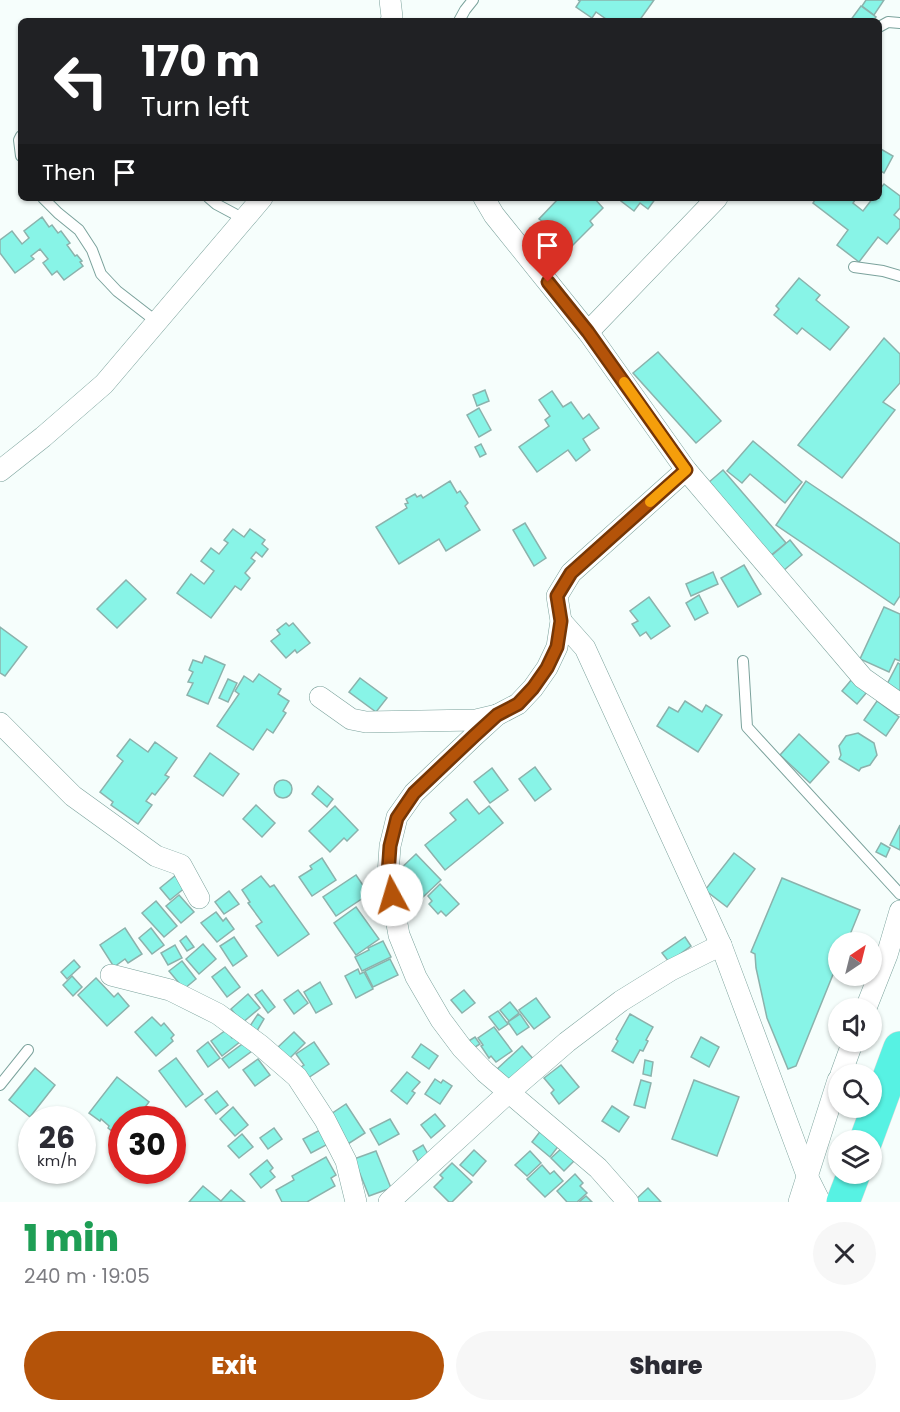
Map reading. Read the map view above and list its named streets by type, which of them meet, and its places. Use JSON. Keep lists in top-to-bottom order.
{
  "north": "top right",
  "page": {
    "turn": ["170 m", "Turn left"],
    "then": "Then",
    "speed": "26 km/h",
    "limit": "30",
    "heading": ["1 min", "240 m · 19:05"],
    "buttons": ["Exit", "Share"]
  }
}
